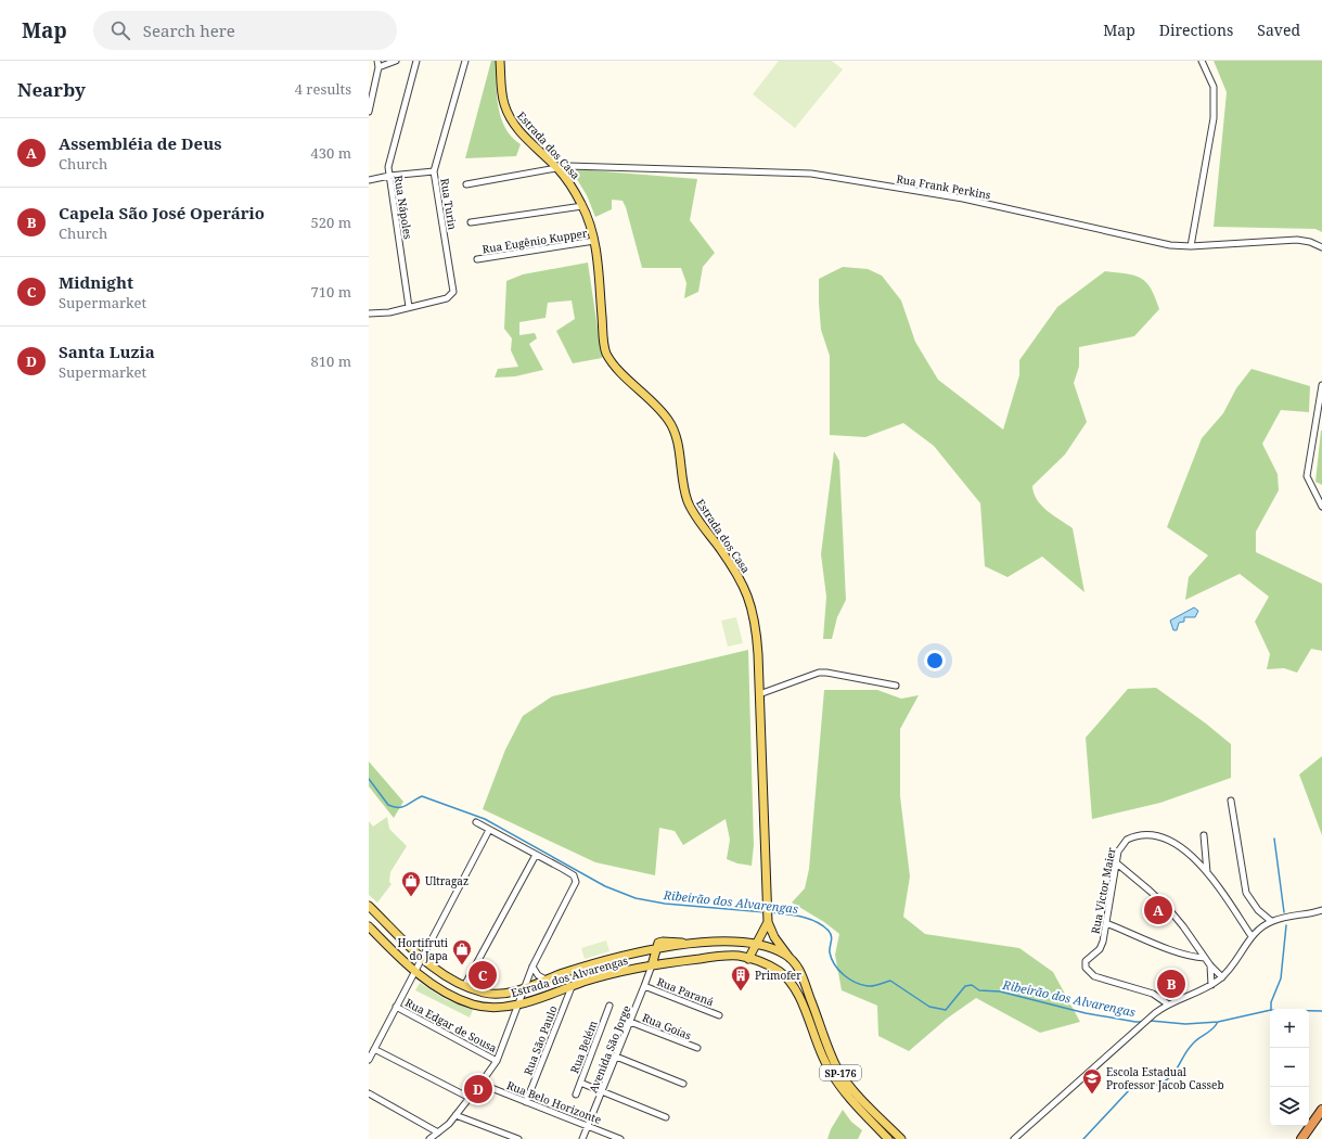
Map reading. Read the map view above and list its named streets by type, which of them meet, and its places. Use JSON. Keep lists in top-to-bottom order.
{
  "streets": {
    "main road": ["Estrada dos Casa", "Estrada dos Alvarengas", "SP-176"],
    "street": [
      "Rua Frank Perkins",
      "Rua Turin",
      "Rua Nápoles",
      "Rua Eugênio Kupper",
      "Rua Victor Maier",
      "Rua Paraná",
      "Rua Edgar de Sousa",
      "Rua Goías",
      "Rua São Paulo",
      "Rua Belém",
      "Avenida São Jorge",
      "Rua Belo Horizonte"
    ]
  },
  "crossings": [
    ["Estrada dos Casa", "Rua Frank Perkins"],
    ["Estrada dos Casa", "Rua Eugênio Kupper"],
    ["Rua Turin", "Rua Nápoles"],
    ["Estrada dos Alvarengas", "Rua São Paulo"],
    ["Estrada dos Alvarengas", "Avenida São Jorge"],
    ["Rua Paraná", "Avenida São Jorge"],
    ["Rua Goías", "Avenida São Jorge"],
    ["Rua São Paulo", "Rua Belo Horizonte"],
    ["Avenida São Jorge", "Rua Belo Horizonte"]
  ],
  "water": ["Ribeirão dos Alvarengas"],
  "places": {
    "shop": ["Ultragaz", "Hortifruti do Japa"],
    "building": ["Primofer"],
    "school or university": ["Escola Estadual Professor Jacob Casseb"]
  },
  "page": {
    "header": "Map",
    "search": "Search here",
    "nav": ["Map", "Directions", "Saved"],
    "heading": ["Nearby", "4 results"],
    "list": [
      {
        "mark": "A",
        "name": "Assembléia de Deus",
        "note": "Church",
        "value": "430 m"
      },
      {
        "mark": "B",
        "name": "Capela São José Operário",
        "note": "Church",
        "value": "520 m"
      },
      {
        "mark": "C",
        "name": "Midnight",
        "note": "Supermarket",
        "value": "710 m"
      },
      {
        "mark": "D",
        "name": "Santa Luzia",
        "note": "Supermarket",
        "value": "810 m"
      }
    ],
    "pins": [
      "A",
      "C",
      "B",
      "D"
    ],
    "map_buttons": ["+", "−"]
  }
}
